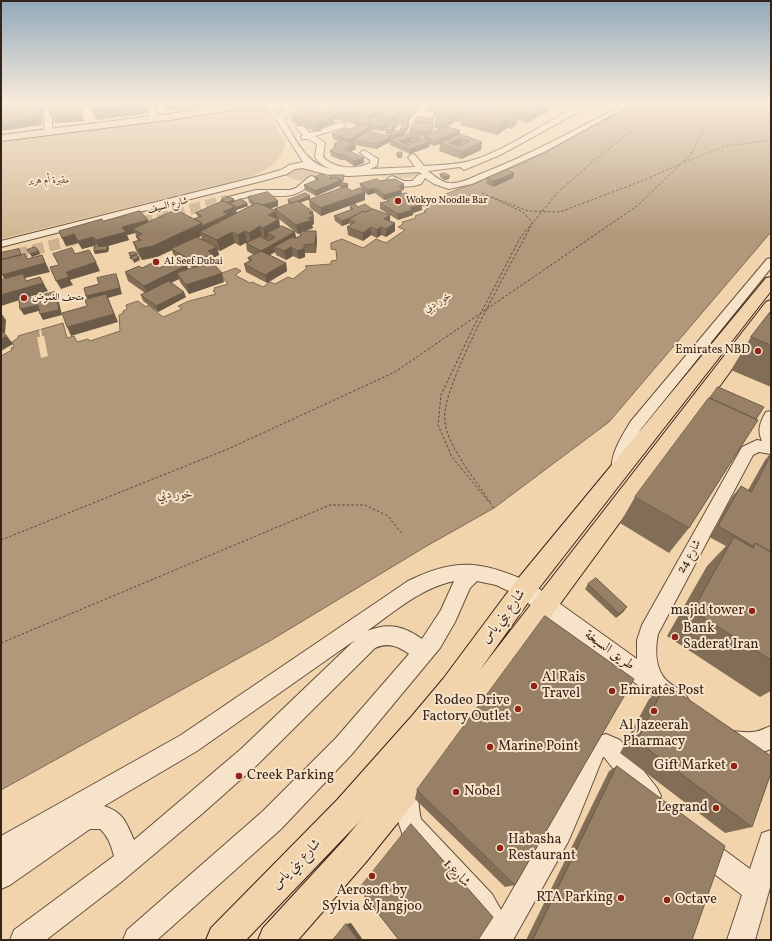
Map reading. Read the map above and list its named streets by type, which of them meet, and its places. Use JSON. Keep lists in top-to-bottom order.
{
  "streets": {
    "main road": ["شارع بني ياس"],
    "street": [
      "شارع السيف",
      "شارع 24",
      "طريق السبخة",
      "شارع 1"
    ]
  },
  "crossings": [
    ["شارع 24", "طريق السبخة"],
    ["شارع بني ياس", "طريق السبخة"],
    ["شارع بني ياس", "شارع 1"]
  ],
  "water": ["خور دبي"],
  "parks": ["مقبرة أم هرير"],
  "places": [
    "Wokyo Noodle Bar",
    "Al Seef Dubai",
    "متحف الغموض",
    "Emirates NBD",
    "majid tower",
    "Bank Saderat Iran",
    "Al Rais Travel",
    "Emirates Post",
    "Rodeo Drive Factory Outlet",
    "Al Jazeerah Pharmacy",
    "Marine Point",
    "Gift Market",
    "Creek Parking",
    "Nobel",
    "Legrand",
    "Habasha Restaurant",
    "Aerosoft by Sylvia & Jangjoo",
    "RTA Parking",
    "Octave"
  ]
}
